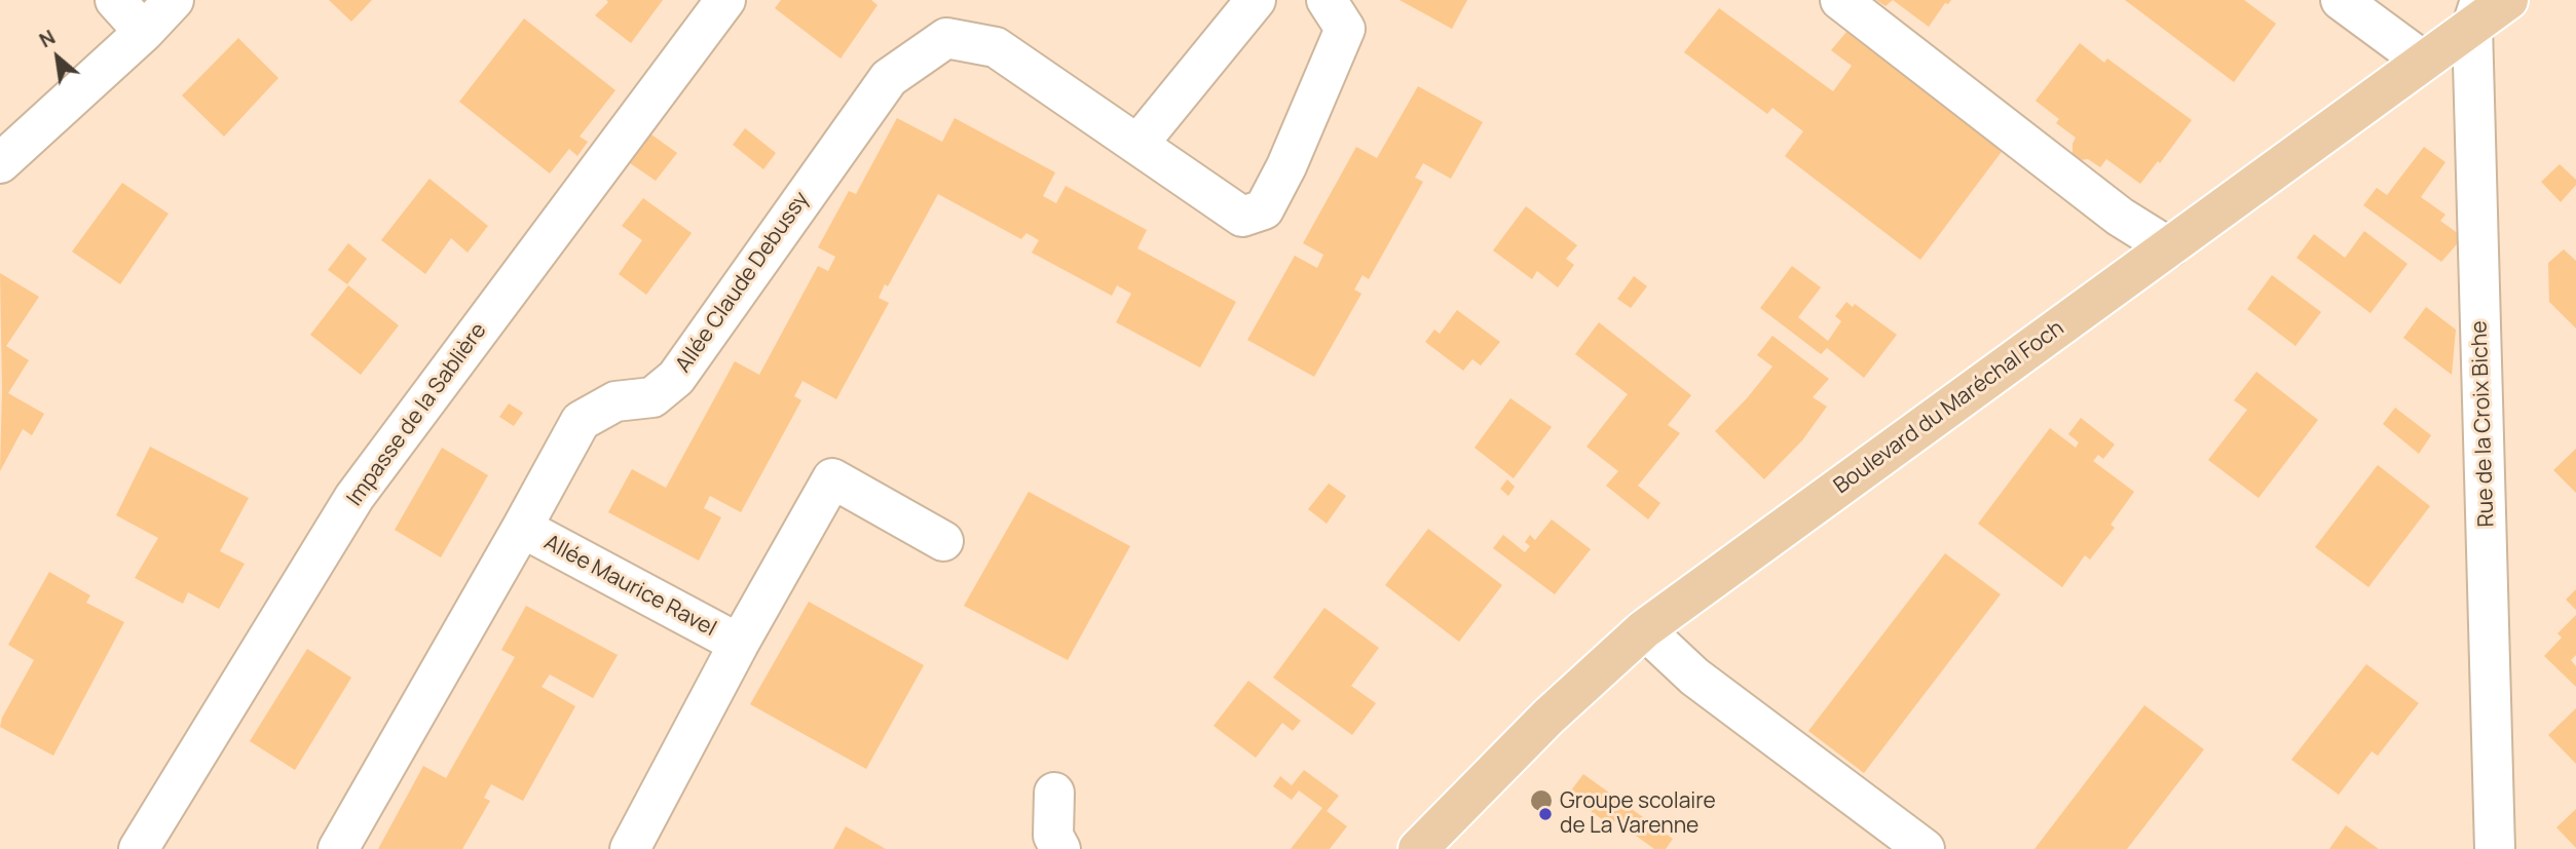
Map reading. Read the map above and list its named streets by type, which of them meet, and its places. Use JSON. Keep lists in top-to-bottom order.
{
  "streets": {
    "main road": ["Boulevard du Maréchal Foch"],
    "street": [
      "Allée Claude Debussy",
      "Impasse de la Sablière",
      "Rue de la Croix Biche",
      "Allée Maurice Ravel"
    ]
  },
  "crossings": [
    ["Allée Claude Debussy", "Allée Maurice Ravel"],
    ["Boulevard du Maréchal Foch", "Rue de la Croix Biche"]
  ],
  "places": ["Groupe scolaire de La Varenne"],
  "north": "top left"
}
